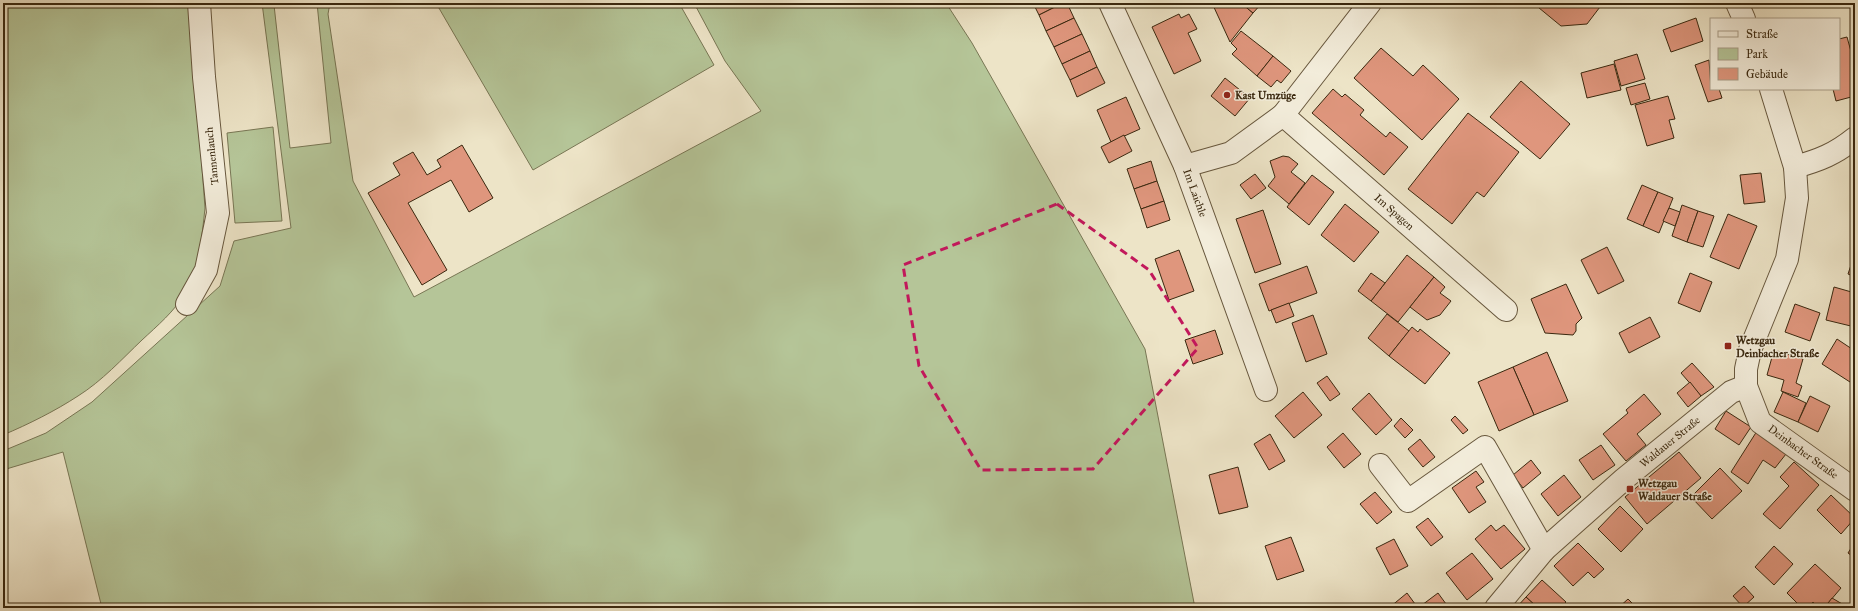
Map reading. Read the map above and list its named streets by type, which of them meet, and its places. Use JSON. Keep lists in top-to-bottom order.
{
  "streets": {
    "street": [
      "Tannenlauch",
      "Im Laichle",
      "Im Spagen",
      "Waldauer Straße",
      "Deinbacher Straße"
    ]
  },
  "crossings": [
    ["Waldauer Straße", "Deinbacher Straße"]
  ],
  "places": {
    "other": ["Kast Umzüge"],
    "transit": ["Wetzgau Deinbacher Straße", "Wetzgau Waldauer Straße"]
  },
  "legend": ["Straße", "Park", "Gebäude"]
}
